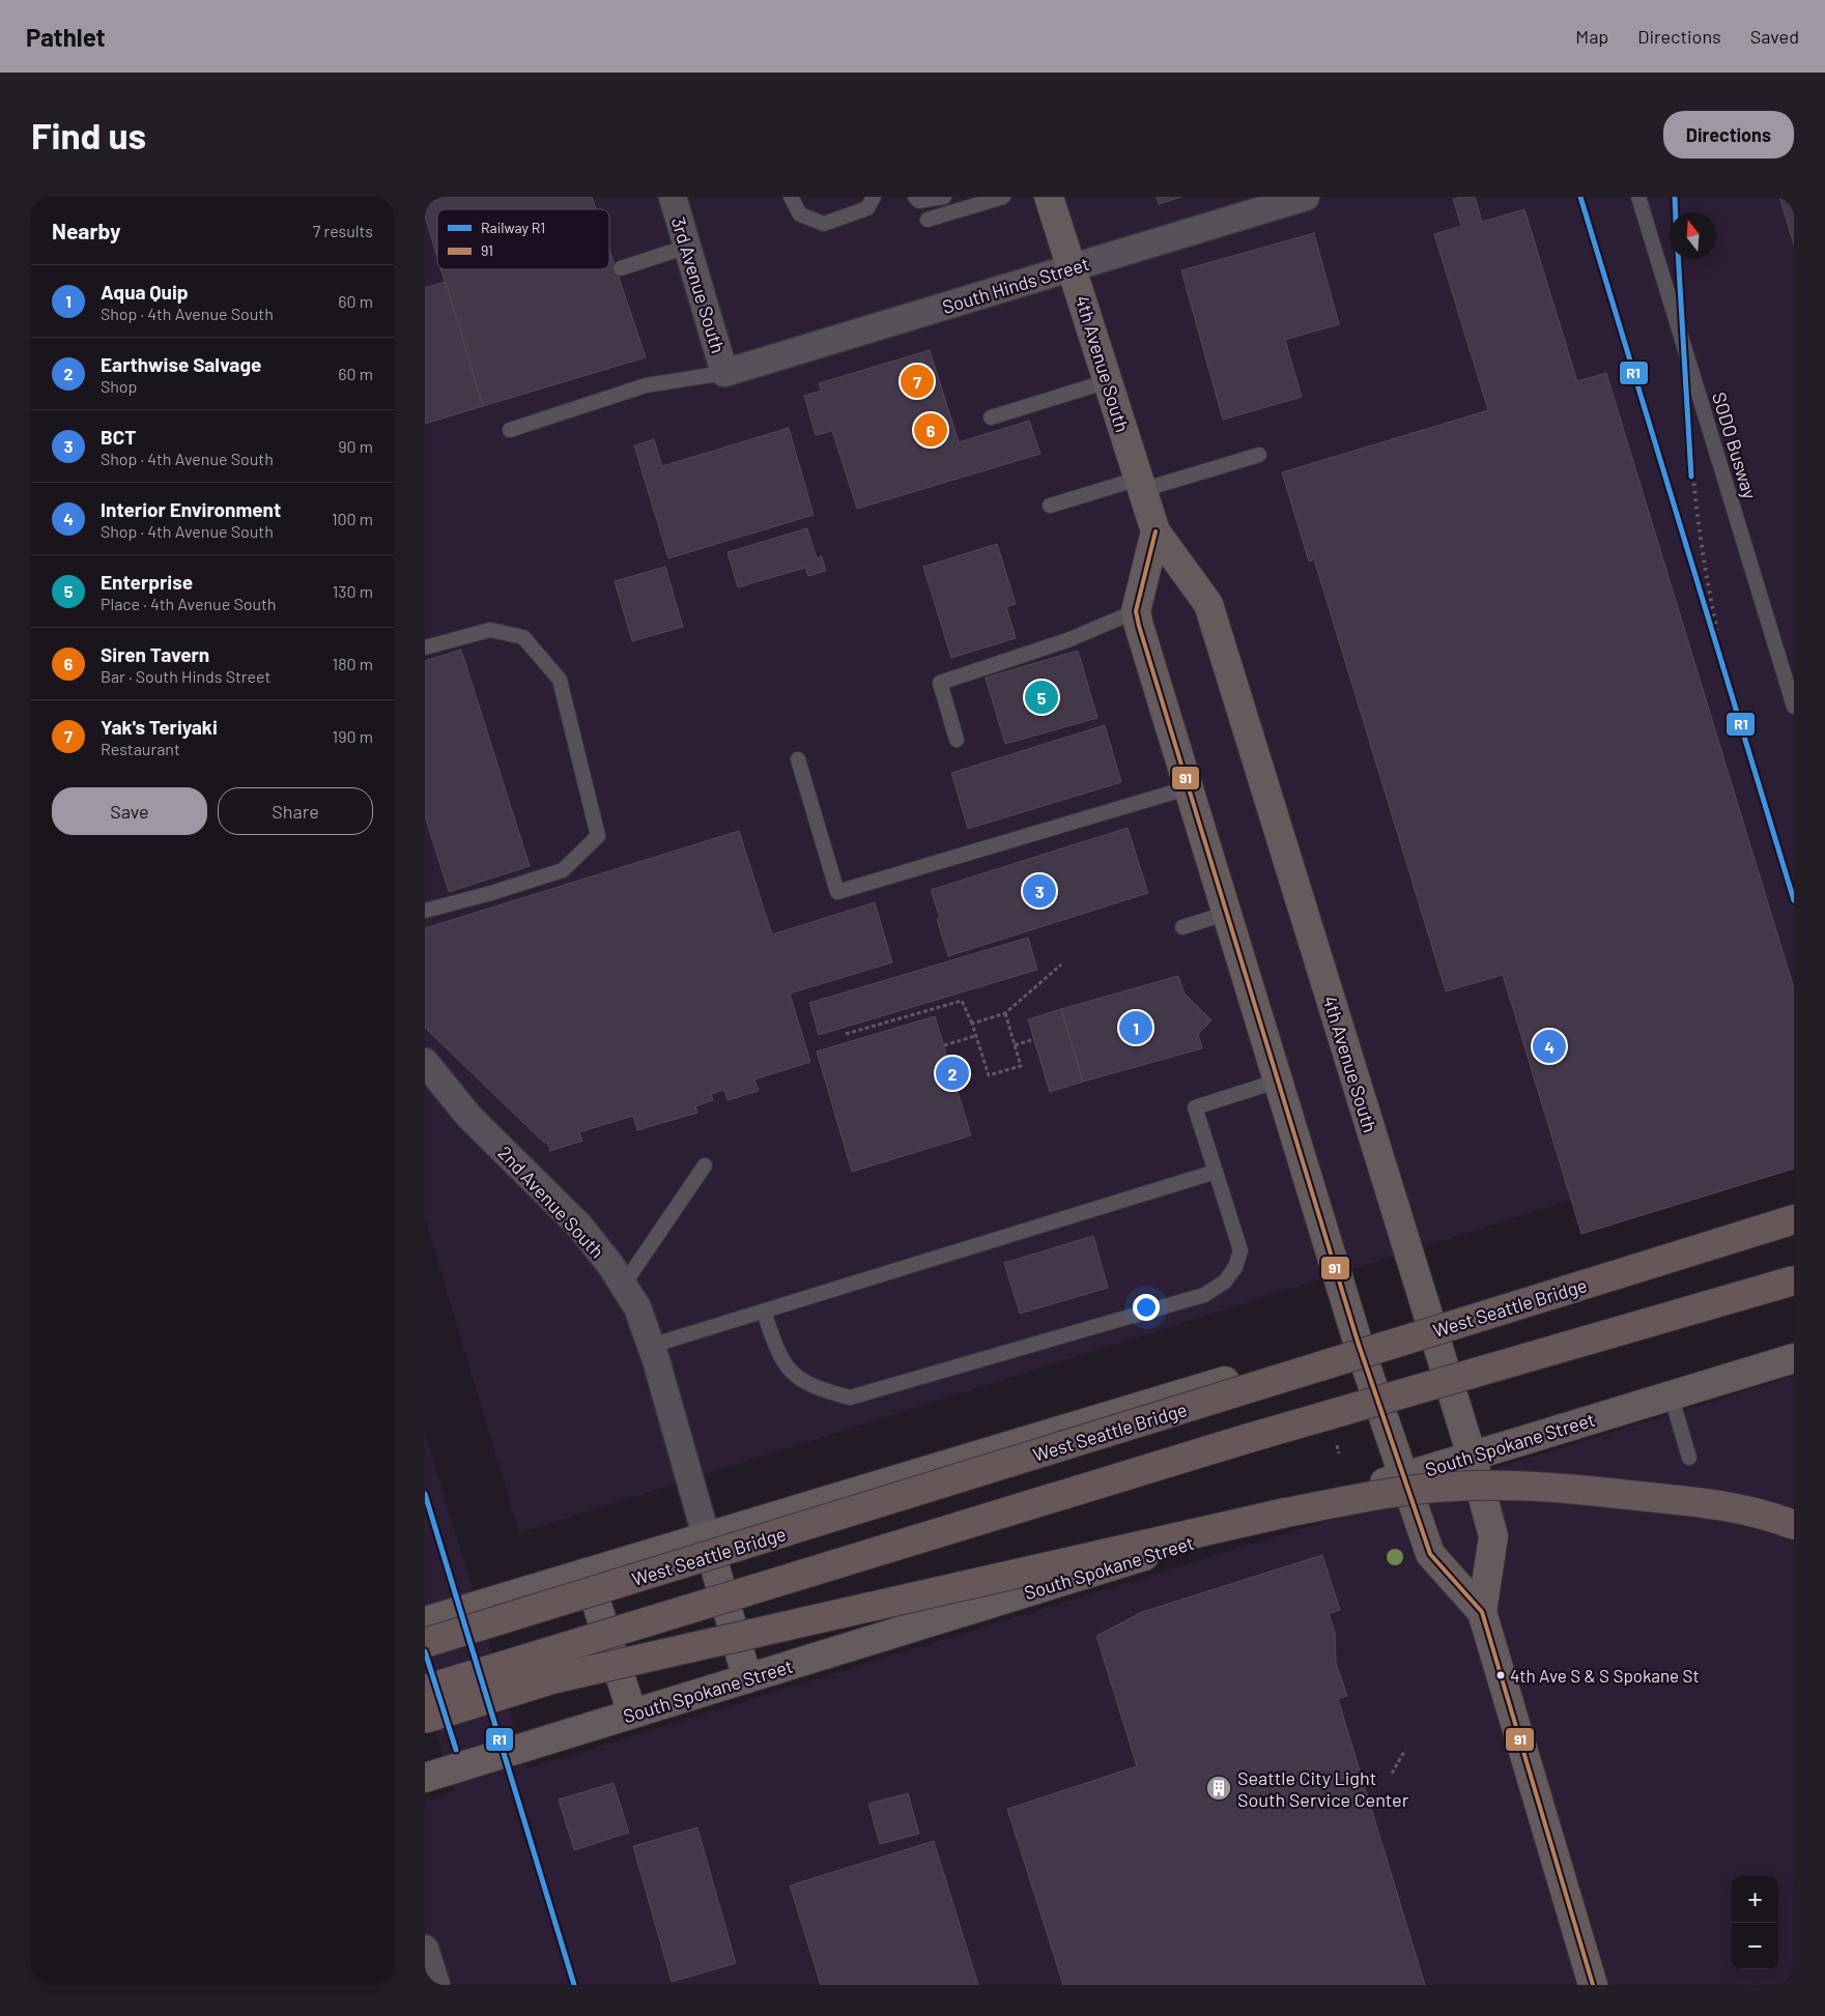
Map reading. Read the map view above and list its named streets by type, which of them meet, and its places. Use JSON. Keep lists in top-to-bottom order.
{
  "streets": {
    "highway": ["West Seattle Bridge"],
    "main road": ["4th Avenue South", "South Spokane Street"],
    "street": ["3rd Avenue South", "South Hinds Street", "2nd Avenue South"],
    "lane": ["SODO Busway"]
  },
  "crossings": [
    ["3rd Avenue South", "South Hinds Street"],
    ["South Hinds Street", "4th Avenue South"],
    ["4th Avenue South", "South Spokane Street"]
  ],
  "places": {
    "other": ["4th Ave S & S Spokane St"],
    "building": ["Seattle City Light South Service Center"]
  },
  "lines": ["rail line R1", "transit line 91"],
  "legend": ["Railway R1", "91"],
  "north": "top",
  "page": {
    "header": "Pathlet",
    "nav": ["Map", "Directions", "Saved"],
    "buttons": [
      "Directions",
      ["Save", "Share"]
    ],
    "title": "Find us",
    "heading": ["Nearby", "7 results"],
    "list": [
      {
        "mark": "1",
        "name": "Aqua Quip",
        "note": "Shop · 4th Avenue South",
        "value": "60 m"
      },
      {
        "mark": "2",
        "name": "Earthwise Salvage",
        "note": "Shop",
        "value": "60 m"
      },
      {
        "mark": "3",
        "name": "BCT",
        "note": "Shop · 4th Avenue South",
        "value": "90 m"
      },
      {
        "mark": "4",
        "name": "Interior Environment",
        "note": "Shop · 4th Avenue South",
        "value": "100 m"
      },
      {
        "mark": "5",
        "name": "Enterprise",
        "note": "Place · 4th Avenue South",
        "value": "130 m"
      },
      {
        "mark": "6",
        "name": "Siren Tavern",
        "note": "Bar · South Hinds Street",
        "value": "180 m"
      },
      {
        "mark": "7",
        "name": "Yak's Teriyaki",
        "note": "Restaurant",
        "value": "190 m"
      }
    ],
    "pins": [
      "7",
      "6",
      "5",
      "3",
      "1",
      "4",
      "2"
    ],
    "map_buttons": ["+", "−"]
  }
}
